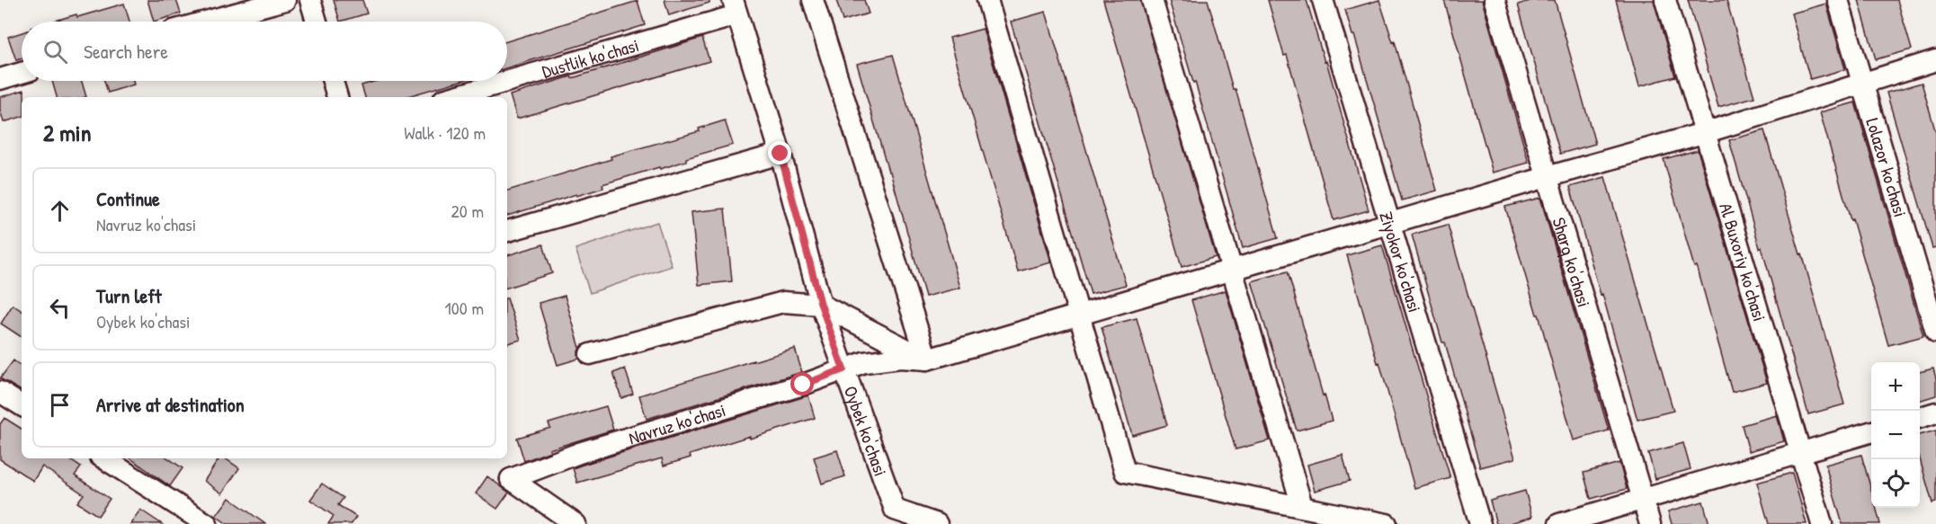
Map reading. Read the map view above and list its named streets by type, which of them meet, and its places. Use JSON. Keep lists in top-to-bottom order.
{
  "streets": {
    "street": [
      "Dustlik ko'chasi",
      "Lolazor ko'chasi",
      "Ziyokor ko'chasi",
      "Al Buxoriy ko'chasi",
      "Sharq ko'chasi",
      "Navruz ko'chasi",
      "Oybek ko'chasi"
    ]
  },
  "crossings": [
    ["Dustlik ko'chasi", "Oybek ko'chasi"],
    ["Navruz ko'chasi", "Oybek ko'chasi"]
  ],
  "page": {
    "search": "Search here",
    "heading": ["2 min", "Walk · 120 m"],
    "list": [
      ["Continue", "Navruz ko'chasi", "20 m"],
      ["Turn left", "Oybek ko'chasi", "100 m"],
      "Arrive at destination"
    ],
    "map_buttons": ["+", "−"]
  }
}
